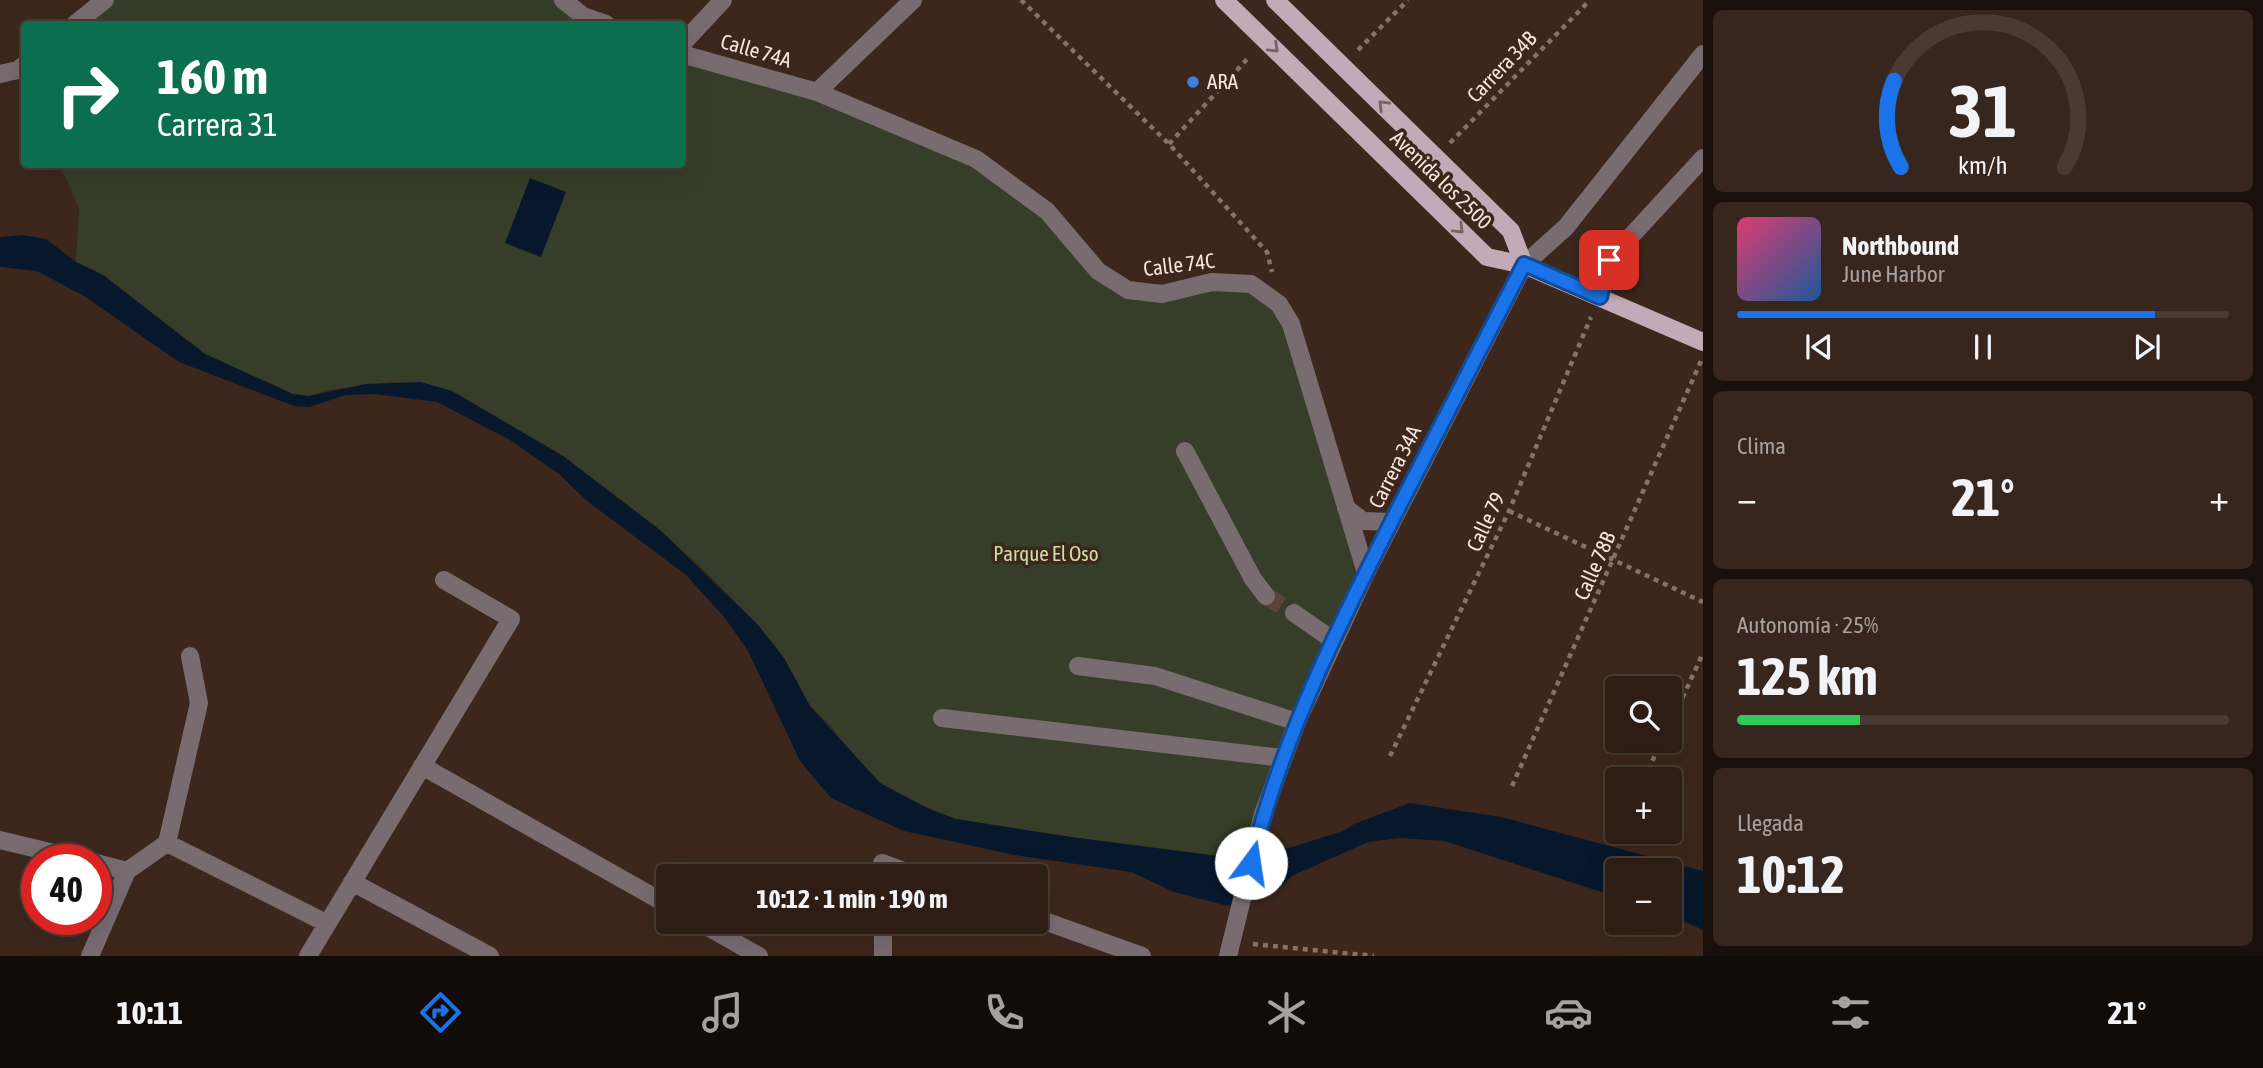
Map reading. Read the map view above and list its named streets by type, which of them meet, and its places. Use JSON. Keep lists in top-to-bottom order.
{
  "streets": {
    "main road": ["Avenida los 2500"],
    "street": ["Calle 74A", "Calle 74C", "Carrera 34A"],
    "path": ["Carrera 34B", "Calle 79", "Calle 78B"]
  },
  "crossings": [
    ["Calle 74A", "Calle 74C"],
    ["Carrera 34B", "Avenida los 2500"],
    ["Avenida los 2500", "Carrera 34A"],
    ["Calle 74C", "Carrera 34A"]
  ],
  "parks": ["Parque El Oso"],
  "places": ["ARA"],
  "page": {
    "turn": ["160 m", "Carrera 31"],
    "song": ["Northbound", "June Harbor"],
    "tile": [
      "Clima",
      ["Autonomía · 25%", "125 km"],
      ["Llegada", "10:12"]
    ],
    "heat": ["−", "21°", "+"],
    "map_buttons": ["+", "−"],
    "limit": "40",
    "trip": "10:12 · 1 min · 190 m",
    "tabs": ["10:11", "21°"],
    "gauge": ["31", "km/h"]
  }
}
